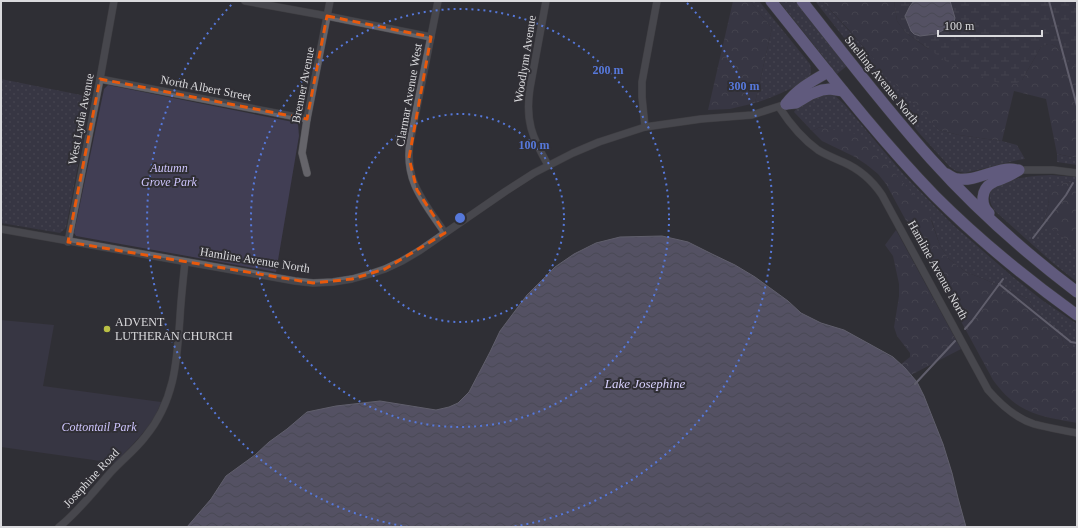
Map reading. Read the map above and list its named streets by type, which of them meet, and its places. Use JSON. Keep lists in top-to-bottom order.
{
  "streets": {
    "highway": ["Snelling Avenue North"],
    "street": [
      "Woodlynn Avenue",
      "Brenner Avenue",
      "North Albert Street",
      "Clarmar Avenue West",
      "West Lydia Avenue",
      "Hamline Avenue North",
      "Josephine Road"
    ]
  },
  "crossings": [
    ["Woodlynn Avenue", "Hamline Avenue North"],
    ["Brenner Avenue", "North Albert Street"],
    ["North Albert Street", "West Lydia Avenue"],
    ["Clarmar Avenue West", "Hamline Avenue North"],
    ["West Lydia Avenue", "Hamline Avenue North"],
    ["Hamline Avenue North", "Josephine Road"]
  ],
  "water": ["Lake Josephine"],
  "parks": ["Autumn Grove Park", "Cottontail Park"],
  "places": ["ADVENT LUTHERAN CHURCH"],
  "scale_bar": "100 m",
  "rings": ["200 m", "300 m", "100 m"]
}
